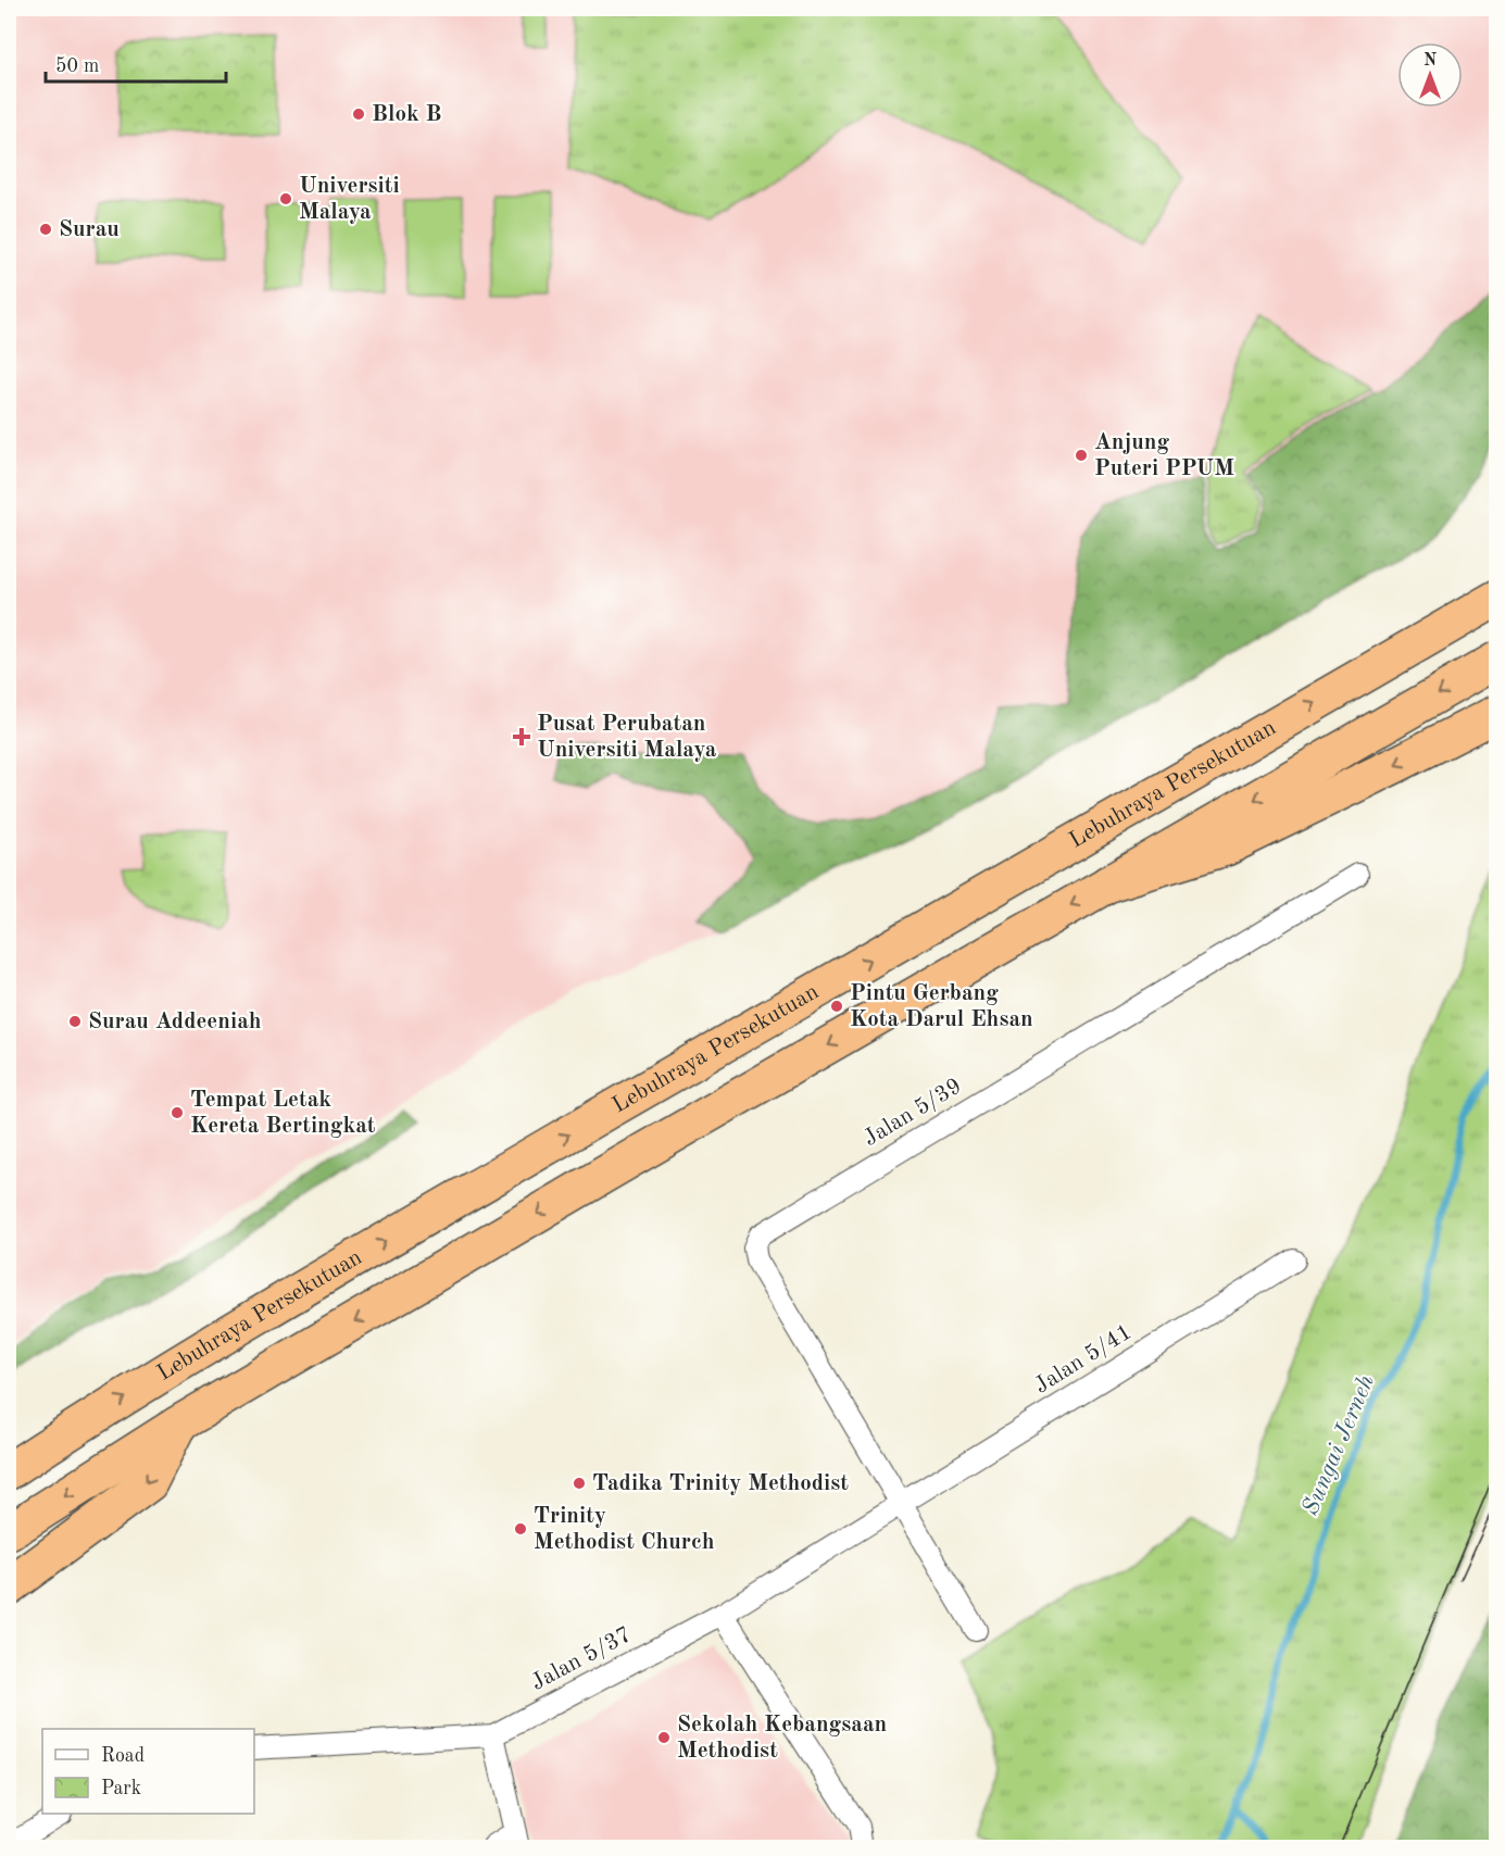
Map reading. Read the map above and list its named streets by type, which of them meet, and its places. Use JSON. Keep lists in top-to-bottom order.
{
  "streets": {
    "highway": ["Lebuhraya Persekutuan"],
    "street": ["Jalan 5/39", "Jalan 5/41", "Jalan 5/37"]
  },
  "crossings": [
    ["Jalan 5/39", "Jalan 5/41"],
    ["Jalan 5/39", "Jalan 5/37"],
    ["Jalan 5/41", "Jalan 5/37"]
  ],
  "water": ["Sungai Jerneh"],
  "places": {
    "other": [
      "Blok B",
      "Universiti Malaya",
      "Surau",
      "Anjung Puteri PPUM",
      "Pintu Gerbang Kota Darul Ehsan",
      "Surau Addeeniah",
      "Tempat Letak Kereta Bertingkat",
      "Tadika Trinity Methodist",
      "Trinity Methodist Church",
      "Sekolah Kebangsaan Methodist"
    ],
    "health": ["Pusat Perubatan Universiti Malaya"]
  },
  "legend": ["Road", "Park"],
  "scale_bar": "50 m",
  "north": "top"
}
